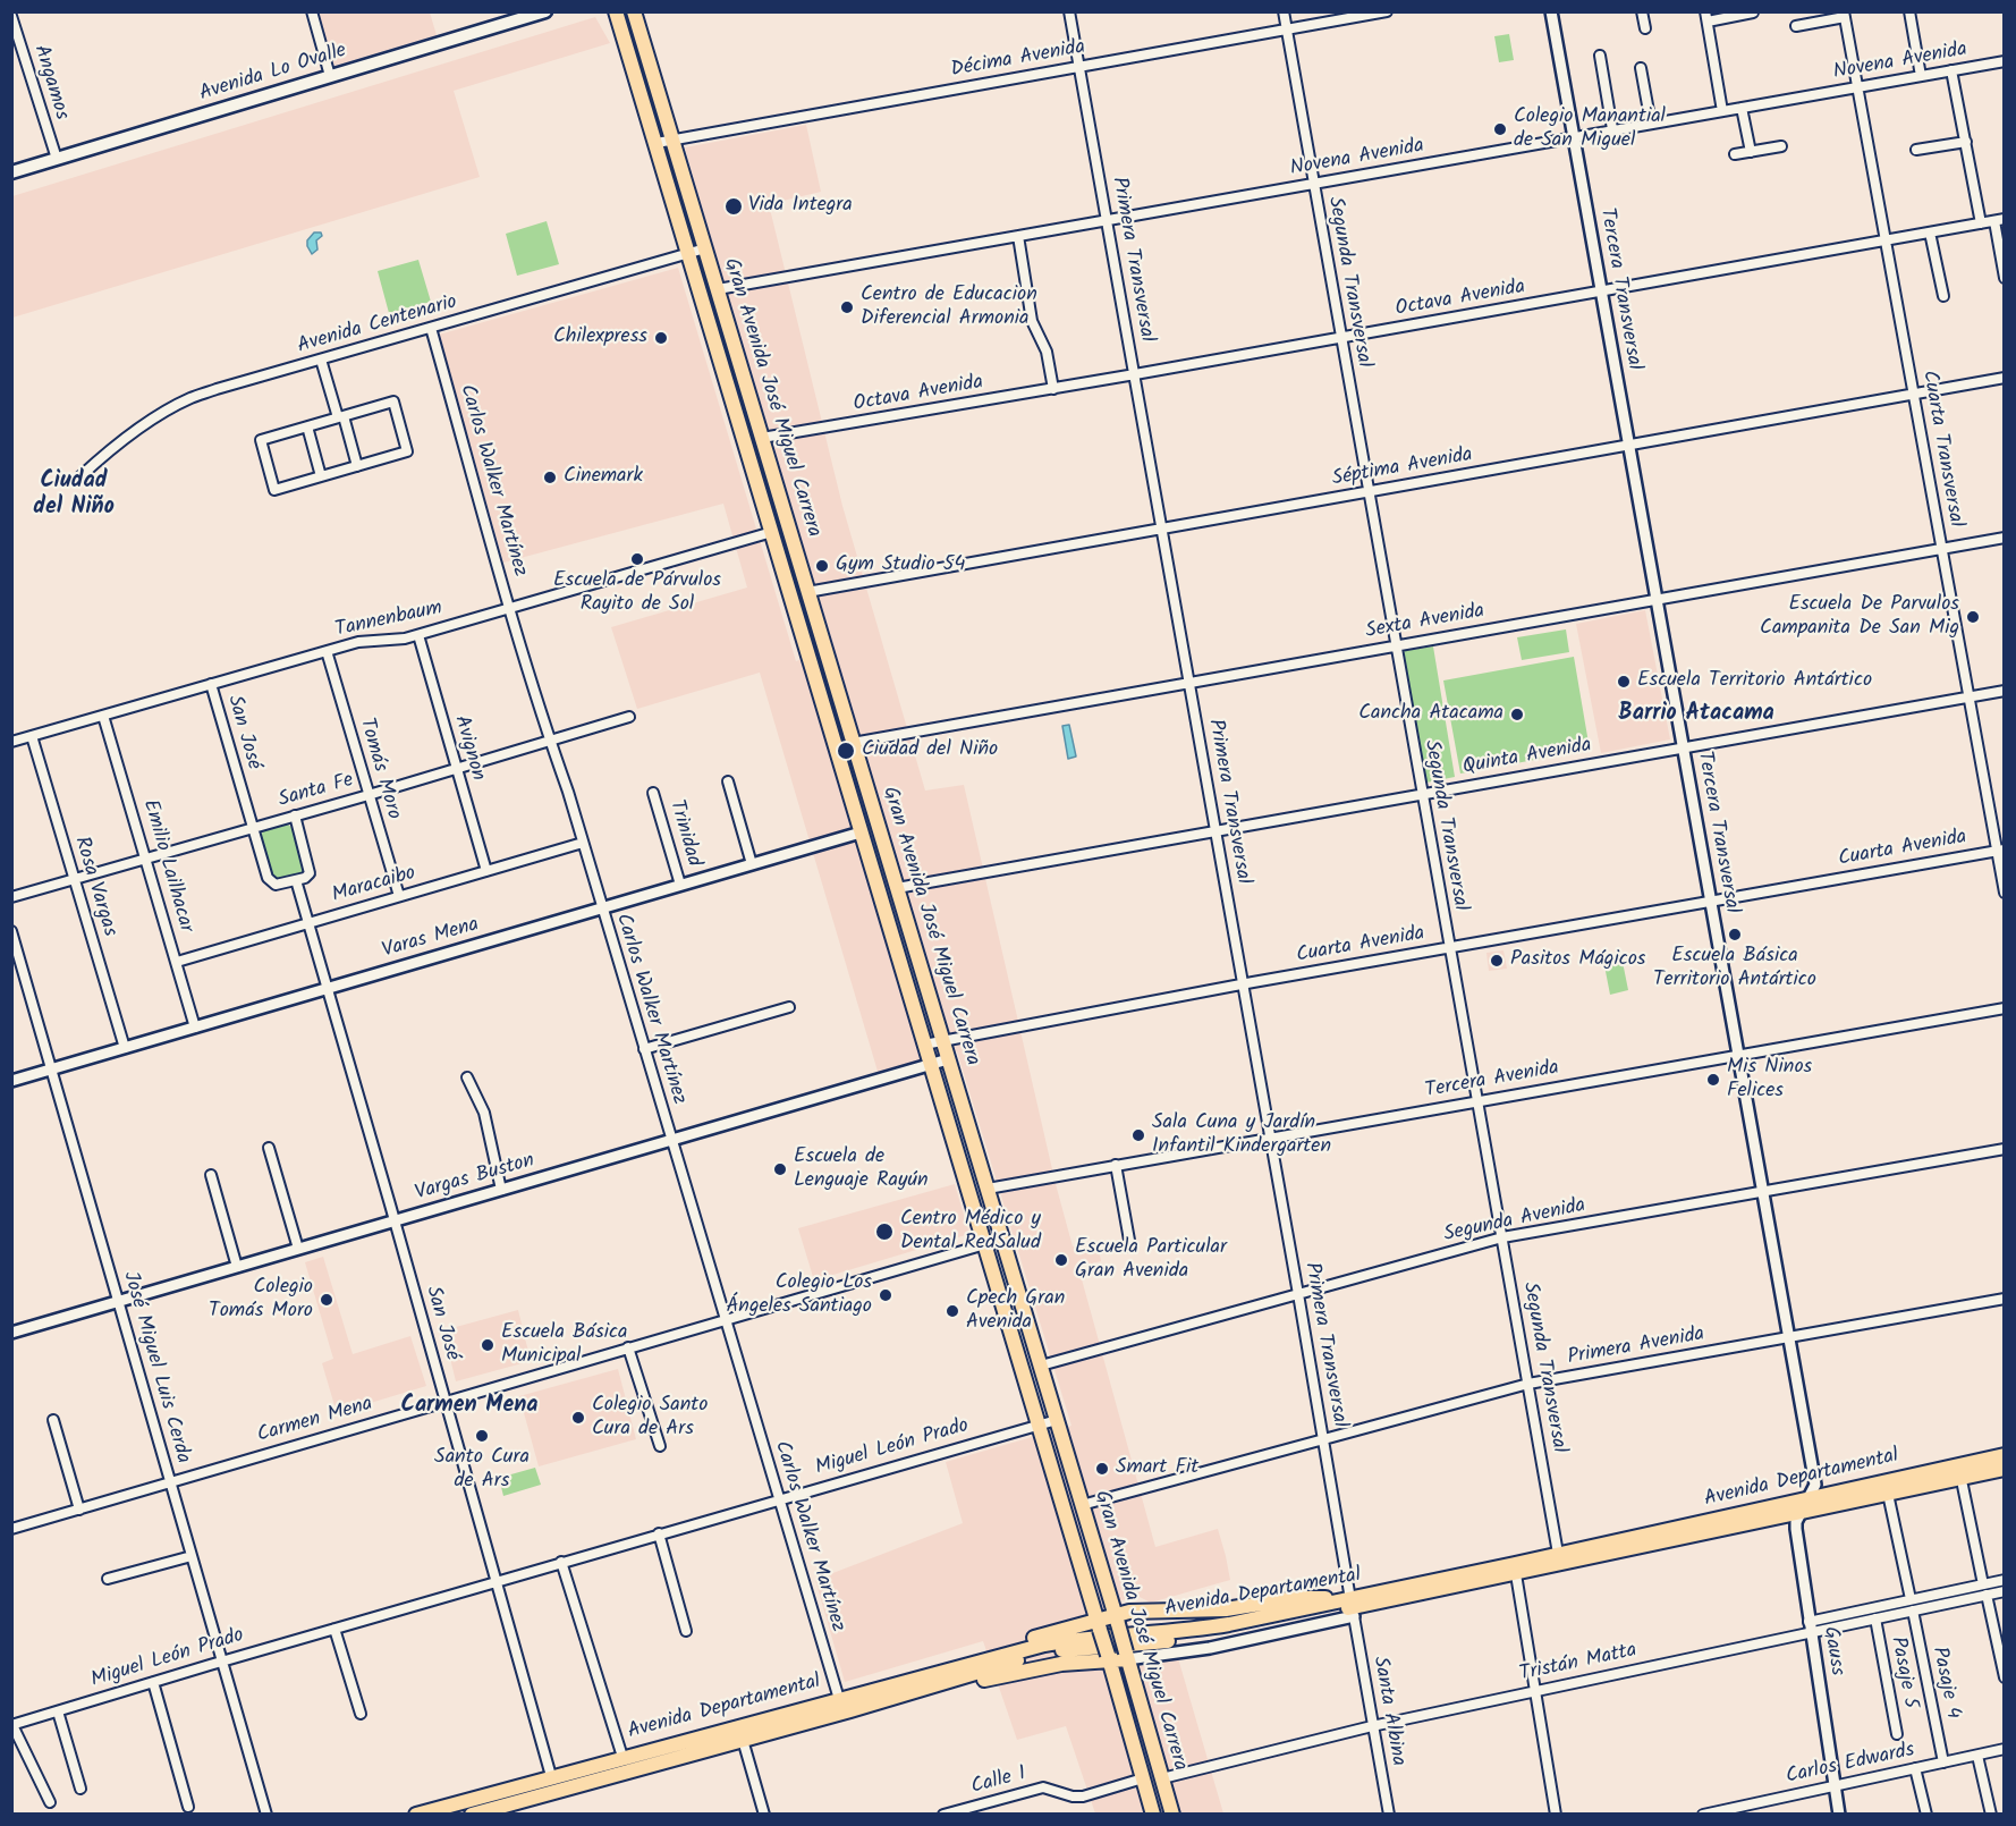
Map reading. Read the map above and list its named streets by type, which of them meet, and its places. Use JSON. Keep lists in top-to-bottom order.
{
  "streets": {
    "main road": ["Avenida Lo Ovalle", "Gran Avenida José Miguel Carrera", "Avenida Departamental"],
    "street": [
      "Décima Avenida",
      "Novena Avenida",
      "Angamos",
      "Primera Transversal",
      "Segunda Transversal",
      "Tercera Transversal",
      "Octava Avenida",
      "Avenida Centenario",
      "Cuarta Transversal",
      "Séptima Avenida",
      "Carlos Walker Martínez",
      "Tannenbaum",
      "Sexta Avenida",
      "San José",
      "Avignon",
      "Quinta Avenida",
      "Tomás Moro",
      "Santa Fe",
      "Trinidad",
      "Cuarta Avenida",
      "Emilio Lailhacar",
      "Maracaibo",
      "Rosa Vargas",
      "Varas Mena",
      "Tercera Avenida",
      "Vargas Buston",
      "Segunda Avenida",
      "Primera Avenida",
      "José Miguel Luis Cerda",
      "Carmen Mena",
      "Miguel León Prado",
      "Gauss",
      "Tristán Matta",
      "Pasaje 5",
      "Pasaje 4",
      "Santa Albina",
      "Carlos Edwards",
      "Calle 1"
    ]
  },
  "crossings": [
    ["Décima Avenida", "Primera Transversal"],
    ["Décima Avenida", "Segunda Transversal"],
    ["Décima Avenida", "Gran Avenida José Miguel Carrera"],
    ["Novena Avenida", "Primera Transversal"],
    ["Novena Avenida", "Segunda Transversal"],
    ["Novena Avenida", "Tercera Transversal"],
    ["Novena Avenida", "Gran Avenida José Miguel Carrera"],
    ["Novena Avenida", "Cuarta Transversal"],
    ["Avenida Lo Ovalle", "Angamos"],
    ["Primera Transversal", "Octava Avenida"],
    ["Primera Transversal", "Séptima Avenida"],
    ["Primera Transversal", "Sexta Avenida"],
    ["Primera Transversal", "Quinta Avenida"],
    ["Primera Transversal", "Cuarta Avenida"],
    ["Primera Transversal", "Tercera Avenida"],
    ["Primera Transversal", "Segunda Avenida"],
    ["Primera Transversal", "Primera Avenida"],
    ["Primera Transversal", "Avenida Departamental"],
    ["Segunda Transversal", "Octava Avenida"],
    ["Segunda Transversal", "Séptima Avenida"],
    ["Segunda Transversal", "Sexta Avenida"],
    ["Segunda Transversal", "Quinta Avenida"],
    ["Segunda Transversal", "Cuarta Avenida"],
    ["Segunda Transversal", "Tercera Avenida"],
    ["Segunda Transversal", "Segunda Avenida"],
    ["Segunda Transversal", "Primera Avenida"],
    ["Segunda Transversal", "Avenida Departamental"],
    ["Tercera Transversal", "Octava Avenida"],
    ["Tercera Transversal", "Séptima Avenida"],
    ["Tercera Transversal", "Sexta Avenida"],
    ["Tercera Transversal", "Quinta Avenida"],
    ["Tercera Transversal", "Cuarta Avenida"],
    ["Tercera Transversal", "Tercera Avenida"],
    ["Tercera Transversal", "Segunda Avenida"],
    ["Tercera Transversal", "Primera Avenida"],
    ["Tercera Transversal", "Avenida Departamental"],
    ["Tercera Transversal", "Gauss"],
    ["Octava Avenida", "Gran Avenida José Miguel Carrera"],
    ["Octava Avenida", "Cuarta Transversal"],
    ["Avenida Centenario", "Gran Avenida José Miguel Carrera"],
    ["Avenida Centenario", "Carlos Walker Martínez"],
    ["Gran Avenida José Miguel Carrera", "Séptima Avenida"],
    ["Gran Avenida José Miguel Carrera", "Tannenbaum"],
    ["Gran Avenida José Miguel Carrera", "Sexta Avenida"],
    ["Gran Avenida José Miguel Carrera", "Quinta Avenida"],
    ["Gran Avenida José Miguel Carrera", "Cuarta Avenida"],
    ["Gran Avenida José Miguel Carrera", "Varas Mena"],
    ["Gran Avenida José Miguel Carrera", "Tercera Avenida"],
    ["Gran Avenida José Miguel Carrera", "Vargas Buston"],
    ["Gran Avenida José Miguel Carrera", "Segunda Avenida"],
    ["Gran Avenida José Miguel Carrera", "Primera Avenida"],
    ["Gran Avenida José Miguel Carrera", "Carmen Mena"],
    ["Gran Avenida José Miguel Carrera", "Miguel León Prado"],
    ["Gran Avenida José Miguel Carrera", "Avenida Departamental"],
    ["Gran Avenida José Miguel Carrera", "Tristán Matta"],
    ["Gran Avenida José Miguel Carrera", "Calle 1"],
    ["Cuarta Transversal", "Séptima Avenida"],
    ["Cuarta Transversal", "Sexta Avenida"],
    ["Cuarta Transversal", "Quinta Avenida"],
    ["Cuarta Transversal", "Cuarta Avenida"],
    ["Carlos Walker Martínez", "Tannenbaum"],
    ["Carlos Walker Martínez", "Santa Fe"],
    ["Carlos Walker Martínez", "Maracaibo"],
    ["Carlos Walker Martínez", "Varas Mena"],
    ["Carlos Walker Martínez", "Vargas Buston"],
    ["Carlos Walker Martínez", "Carmen Mena"],
    ["Carlos Walker Martínez", "Miguel León Prado"],
    ["Carlos Walker Martínez", "Avenida Departamental"],
    ["Tannenbaum", "San José"],
    ["Tannenbaum", "Avignon"],
    ["Tannenbaum", "Tomás Moro"],
    ["Tannenbaum", "Emilio Lailhacar"],
    ["Tannenbaum", "Rosa Vargas"],
    ["San José", "Santa Fe"],
    ["San José", "Maracaibo"],
    ["San José", "Varas Mena"],
    ["San José", "Vargas Buston"],
    ["San José", "Carmen Mena"],
    ["San José", "Miguel León Prado"],
    ["San José", "Avenida Departamental"],
    ["Avignon", "Santa Fe"],
    ["Avignon", "Maracaibo"],
    ["Tomás Moro", "Santa Fe"],
    ["Tomás Moro", "Maracaibo"],
    ["Santa Fe", "Emilio Lailhacar"],
    ["Santa Fe", "Rosa Vargas"],
    ["Trinidad", "Varas Mena"],
    ["Emilio Lailhacar", "Maracaibo"],
    ["Emilio Lailhacar", "Varas Mena"],
    ["Rosa Vargas", "Varas Mena"],
    ["Varas Mena", "José Miguel Luis Cerda"],
    ["Vargas Buston", "José Miguel Luis Cerda"],
    ["José Miguel Luis Cerda", "Carmen Mena"],
    ["José Miguel Luis Cerda", "Miguel León Prado"],
    ["Avenida Departamental", "Gauss"],
    ["Avenida Departamental", "Santa Albina"],
    ["Gauss", "Tristán Matta"],
    ["Gauss", "Carlos Edwards"],
    ["Tristán Matta", "Pasaje 5"],
    ["Tristán Matta", "Pasaje 4"],
    ["Tristán Matta", "Santa Albina"],
    ["Pasaje 4", "Carlos Edwards"]
  ],
  "districts": ["Ciudad del Niño", "Barrio Atacama", "Carmen Mena"],
  "places": [
    "Colegio Manantial de San Miguel",
    "Vida Integra",
    "Centro de Educacion Diferencial Armonia",
    "Chilexpress",
    "Cinemark",
    "Escuela de Párvulos Rayito de Sol",
    "Gym Studio 54",
    "Escuela De Parvulos Campanita De San Mig",
    "Escuela Territorio Antártico",
    "Cancha Atacama",
    "Ciudad del Niño",
    "Escuela Básica Territorio Antártico",
    "Pasitos Mágicos",
    "Mis Ninos Felices",
    "Sala Cuna y Jardín Infantil Kindergarten",
    "Escuela de Lenguaje Rayún",
    "Centro Médico y Dental RedSalud",
    "Escuela Particular Gran Avenida",
    "Colegio Los Ángeles Santiago",
    "Colegio Tomás Moro",
    "Cpech Gran Avenida",
    "Escuela Básica Municipal",
    "Colegio Santo Cura de Ars",
    "Santo Cura de Ars",
    "Smart Fit"
  ]
}
